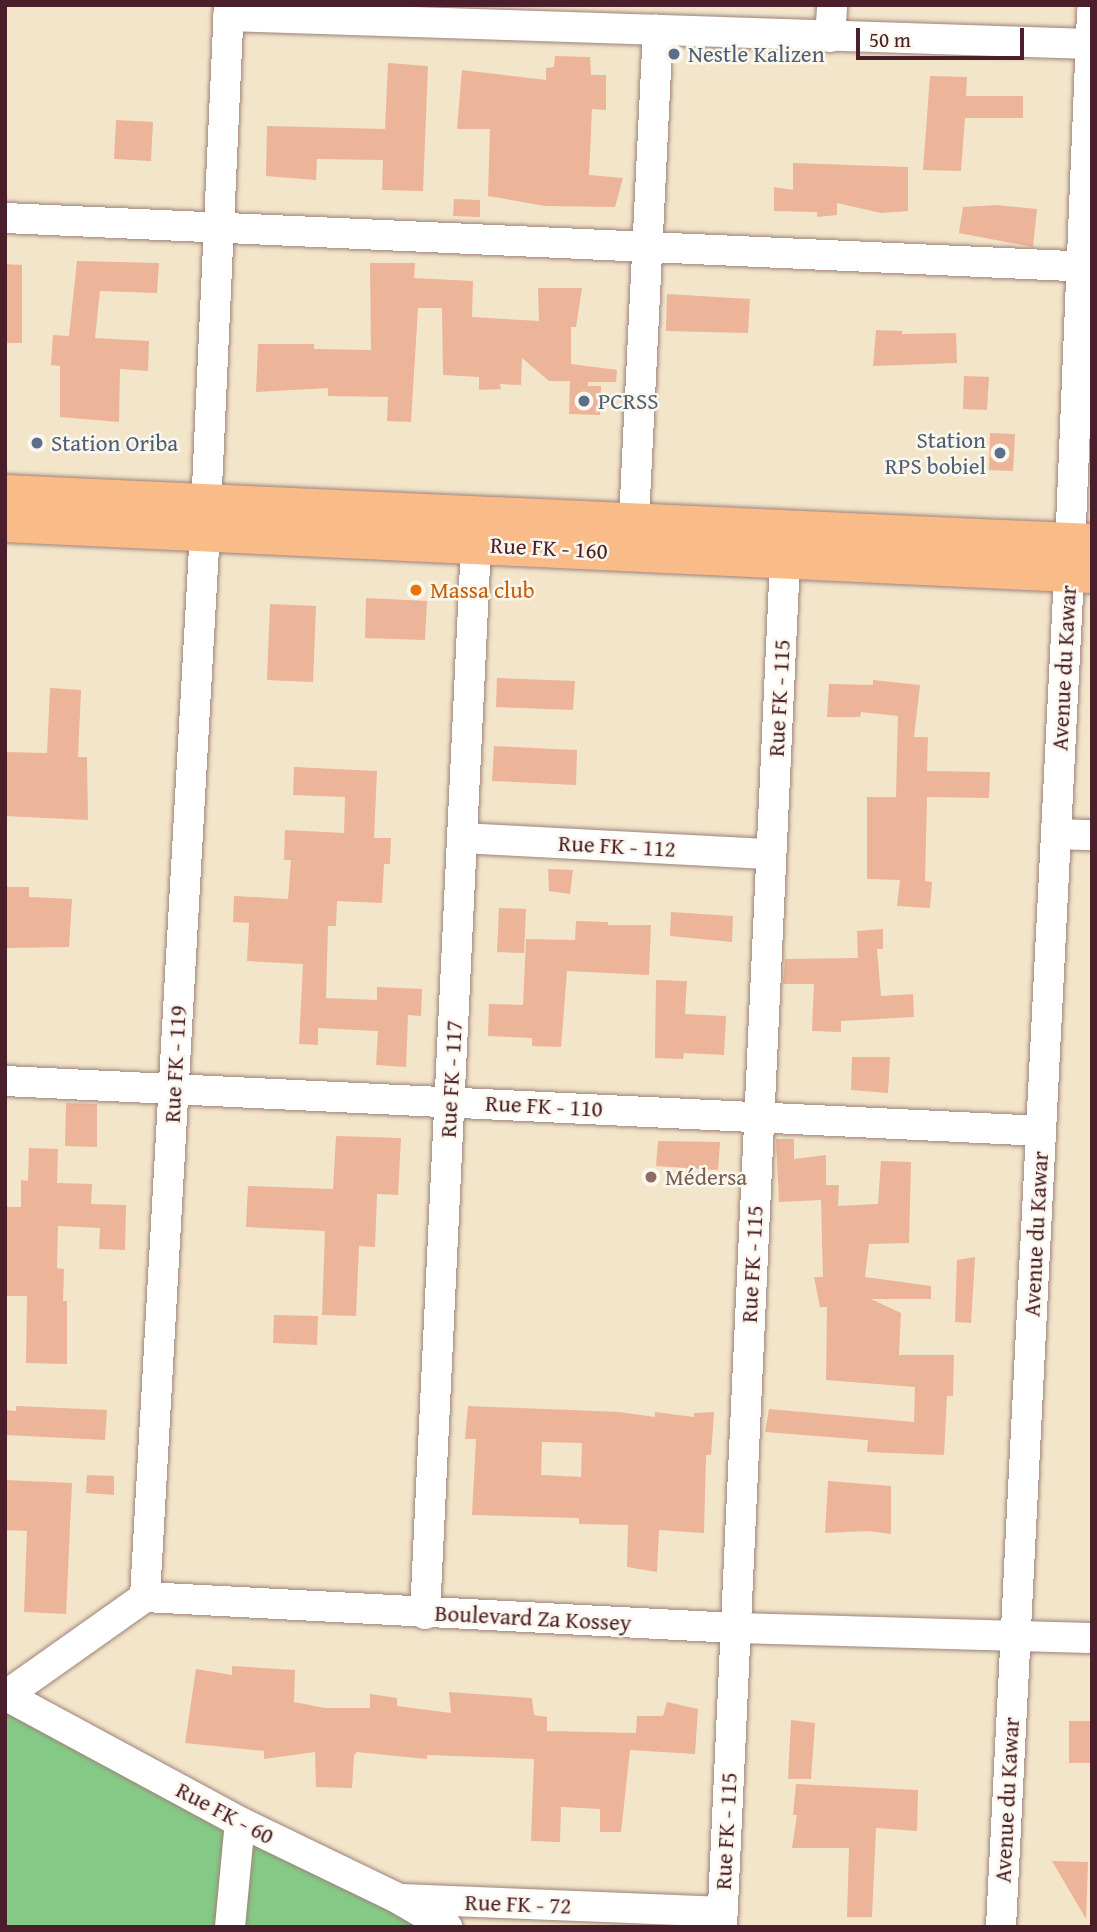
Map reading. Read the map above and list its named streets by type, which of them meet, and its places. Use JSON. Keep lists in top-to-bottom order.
{
  "streets": {
    "main road": ["Rue FK - 160"],
    "street": [
      "Avenue du Kawar",
      "Rue FK - 115",
      "Rue FK - 112",
      "Rue FK - 119",
      "Rue FK - 117",
      "Rue FK - 110",
      "Boulevard Za Kossey",
      "Rue FK - 60",
      "Rue FK - 72"
    ]
  },
  "crossings": [
    ["Rue FK - 160", "Avenue du Kawar"],
    ["Rue FK - 160", "Rue FK - 115"],
    ["Rue FK - 160", "Rue FK - 119"],
    ["Rue FK - 160", "Rue FK - 117"],
    ["Avenue du Kawar", "Rue FK - 110"],
    ["Avenue du Kawar", "Boulevard Za Kossey"],
    ["Rue FK - 115", "Rue FK - 112"],
    ["Rue FK - 115", "Rue FK - 110"],
    ["Rue FK - 115", "Boulevard Za Kossey"],
    ["Rue FK - 115", "Rue FK - 72"],
    ["Rue FK - 112", "Rue FK - 117"],
    ["Rue FK - 119", "Rue FK - 110"],
    ["Rue FK - 119", "Boulevard Za Kossey"],
    ["Rue FK - 117", "Rue FK - 110"],
    ["Rue FK - 117", "Boulevard Za Kossey"],
    ["Rue FK - 60", "Rue FK - 72"]
  ],
  "places": [
    "Nestle Kalizen",
    "PCRSS",
    "Station Oriba",
    "Station RPS bobiel",
    "Massa club",
    "Médersa"
  ],
  "scale_bar": "50 m"
}
